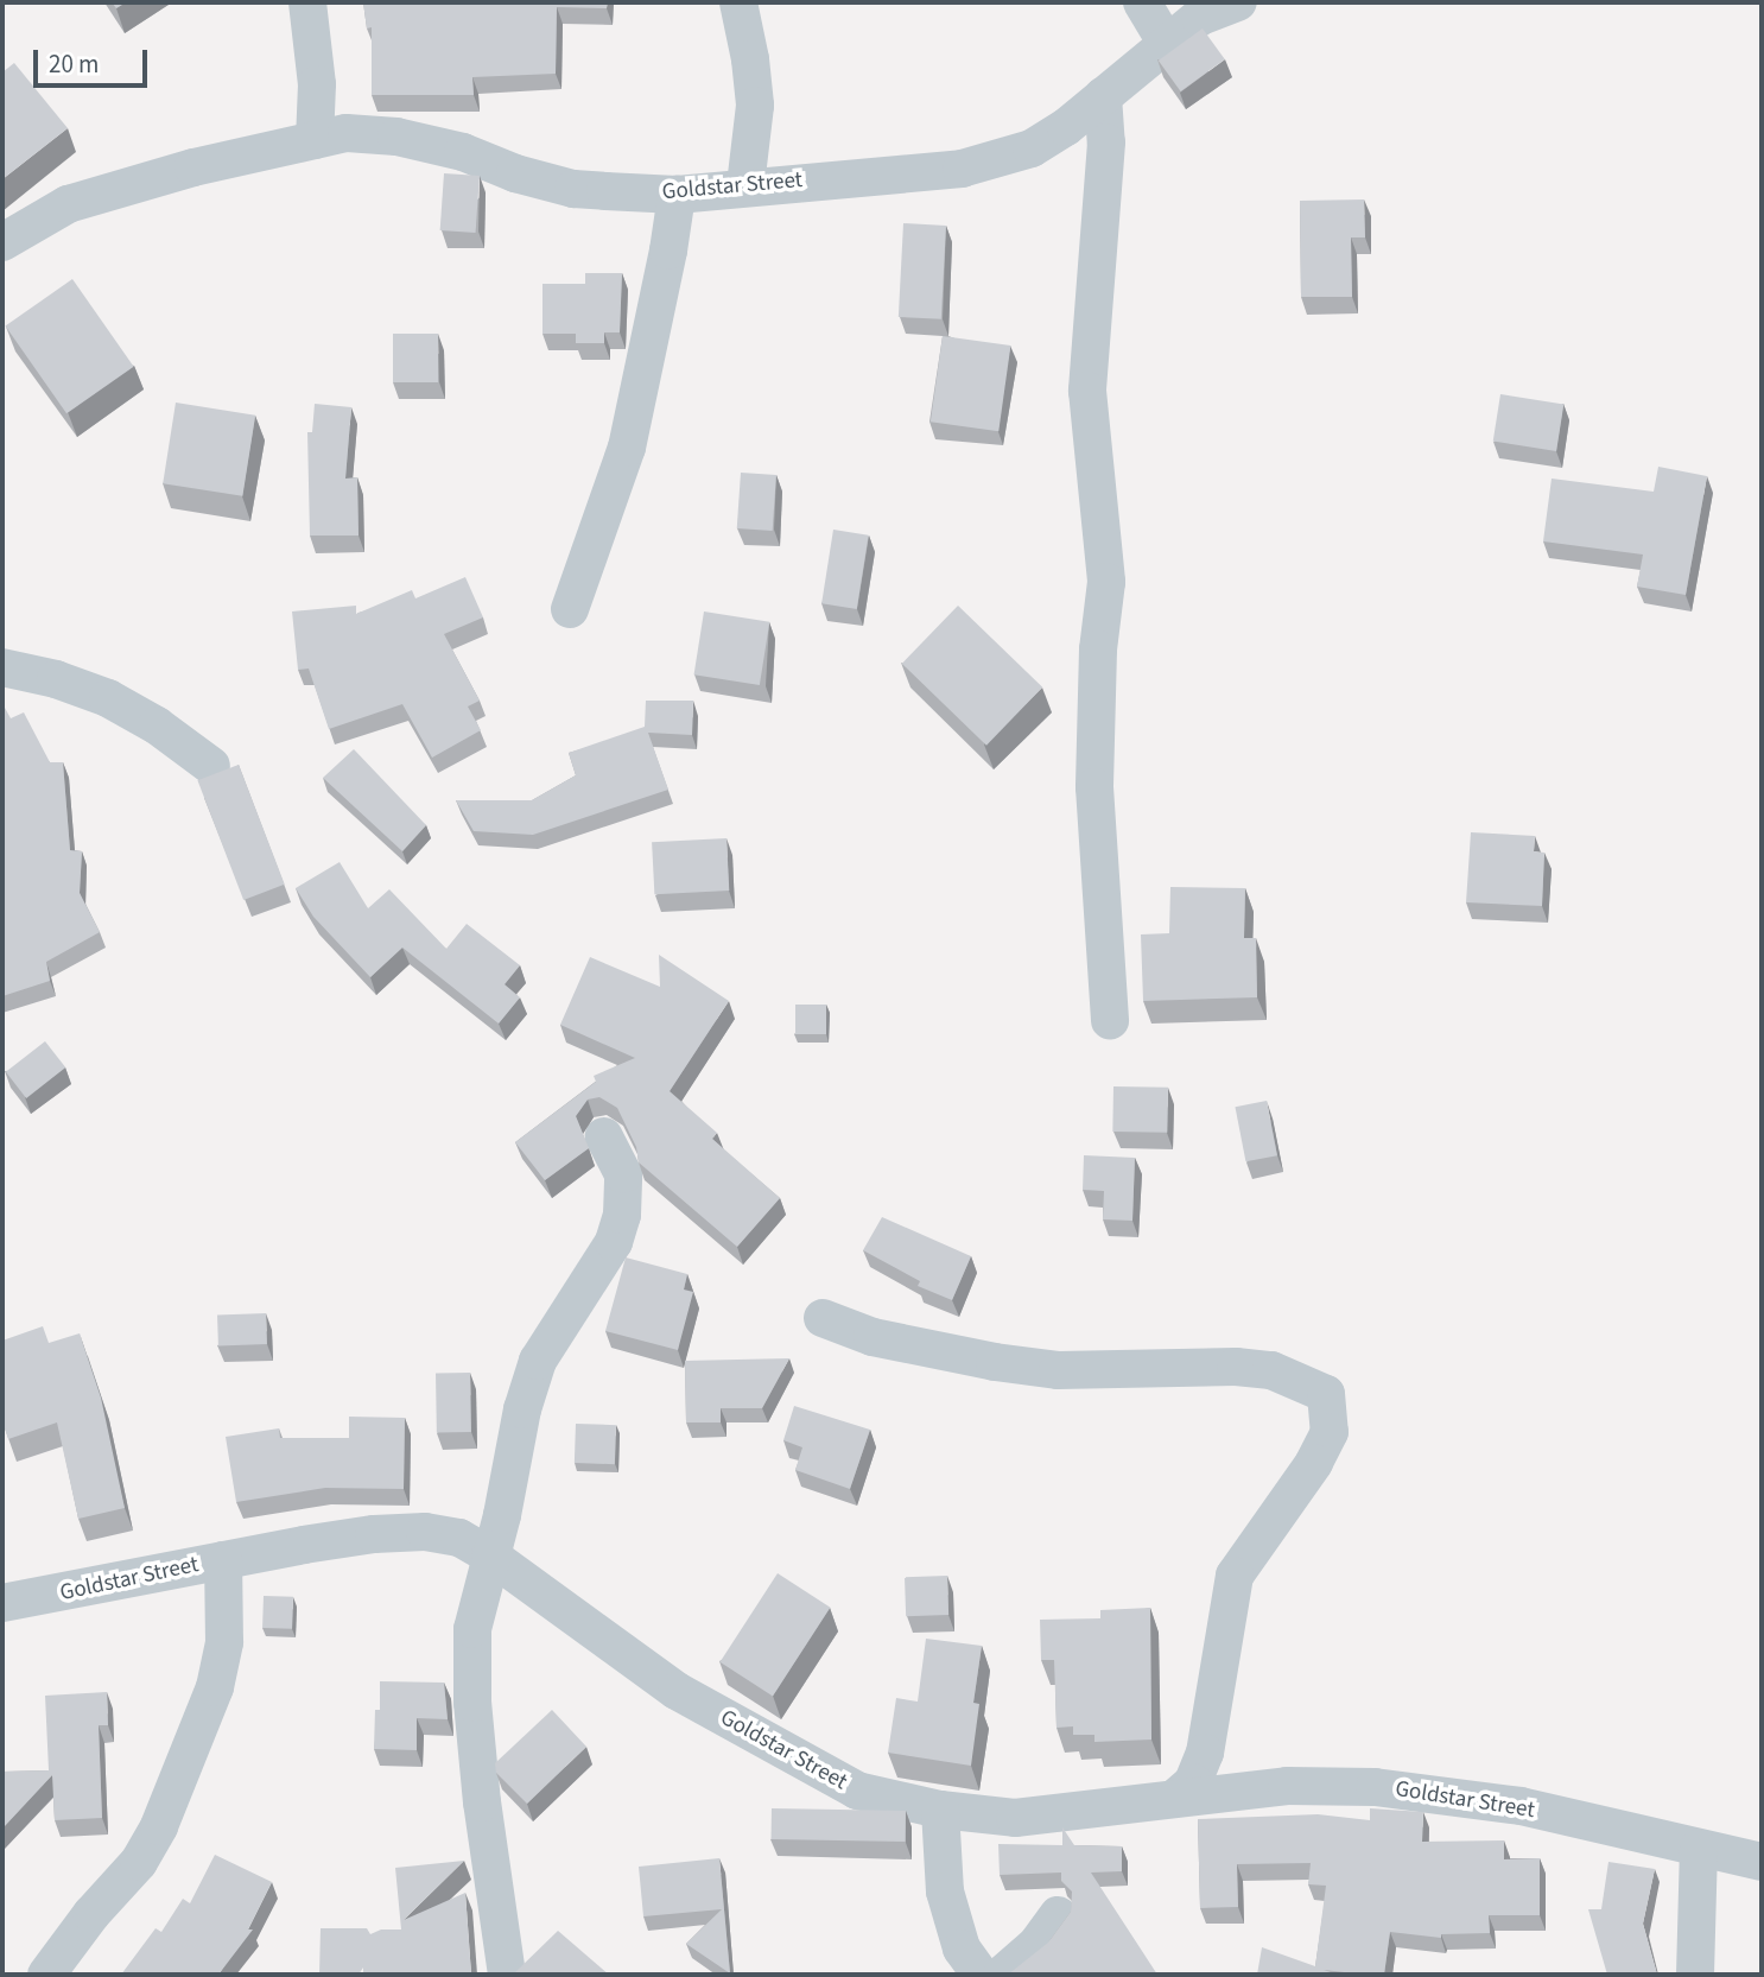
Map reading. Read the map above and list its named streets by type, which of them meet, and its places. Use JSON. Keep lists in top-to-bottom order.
{
  "streets": {
    "street": ["Goldstar Street"]
  },
  "scale_bar": "20 m"
}
